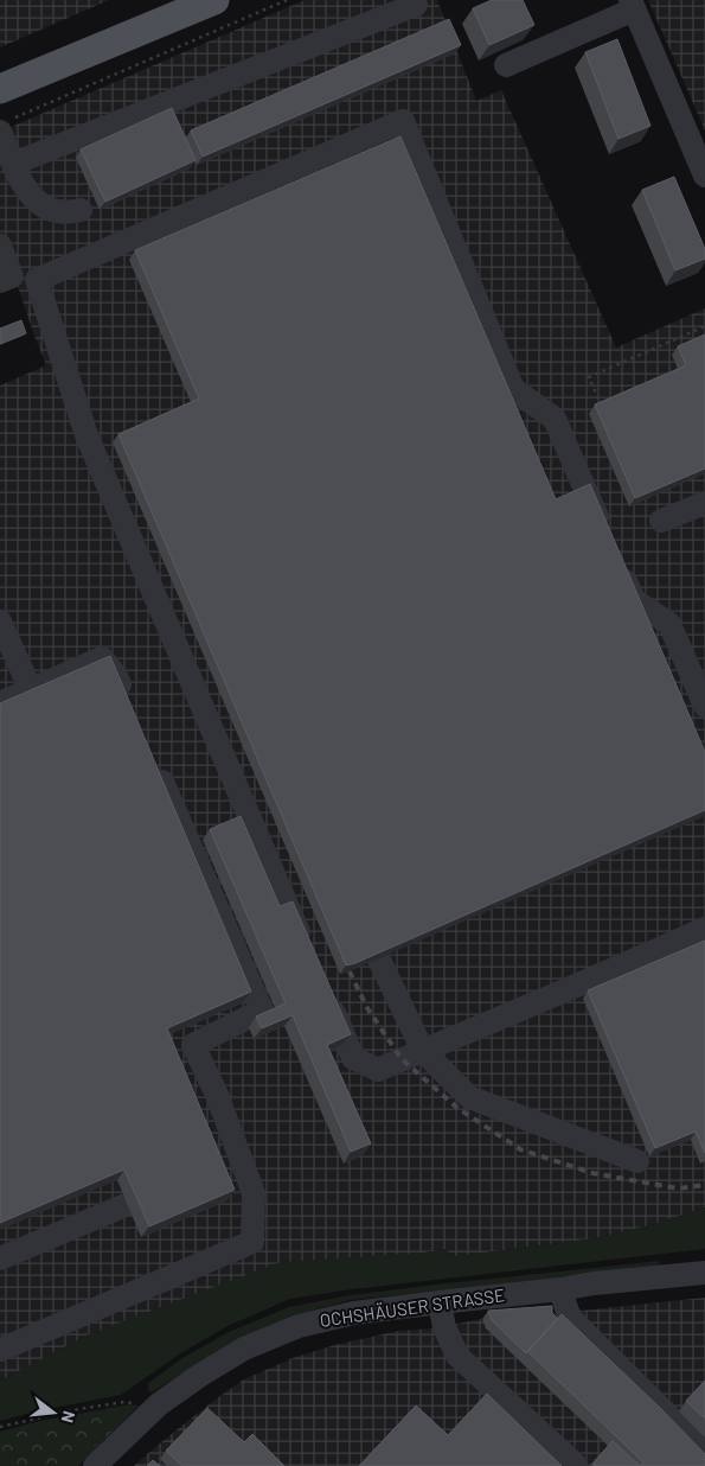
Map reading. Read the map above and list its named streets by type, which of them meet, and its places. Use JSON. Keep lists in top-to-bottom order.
{
  "streets": {
    "street": ["OCHSHÄUSER STRASSE"]
  },
  "north": "right"
}
